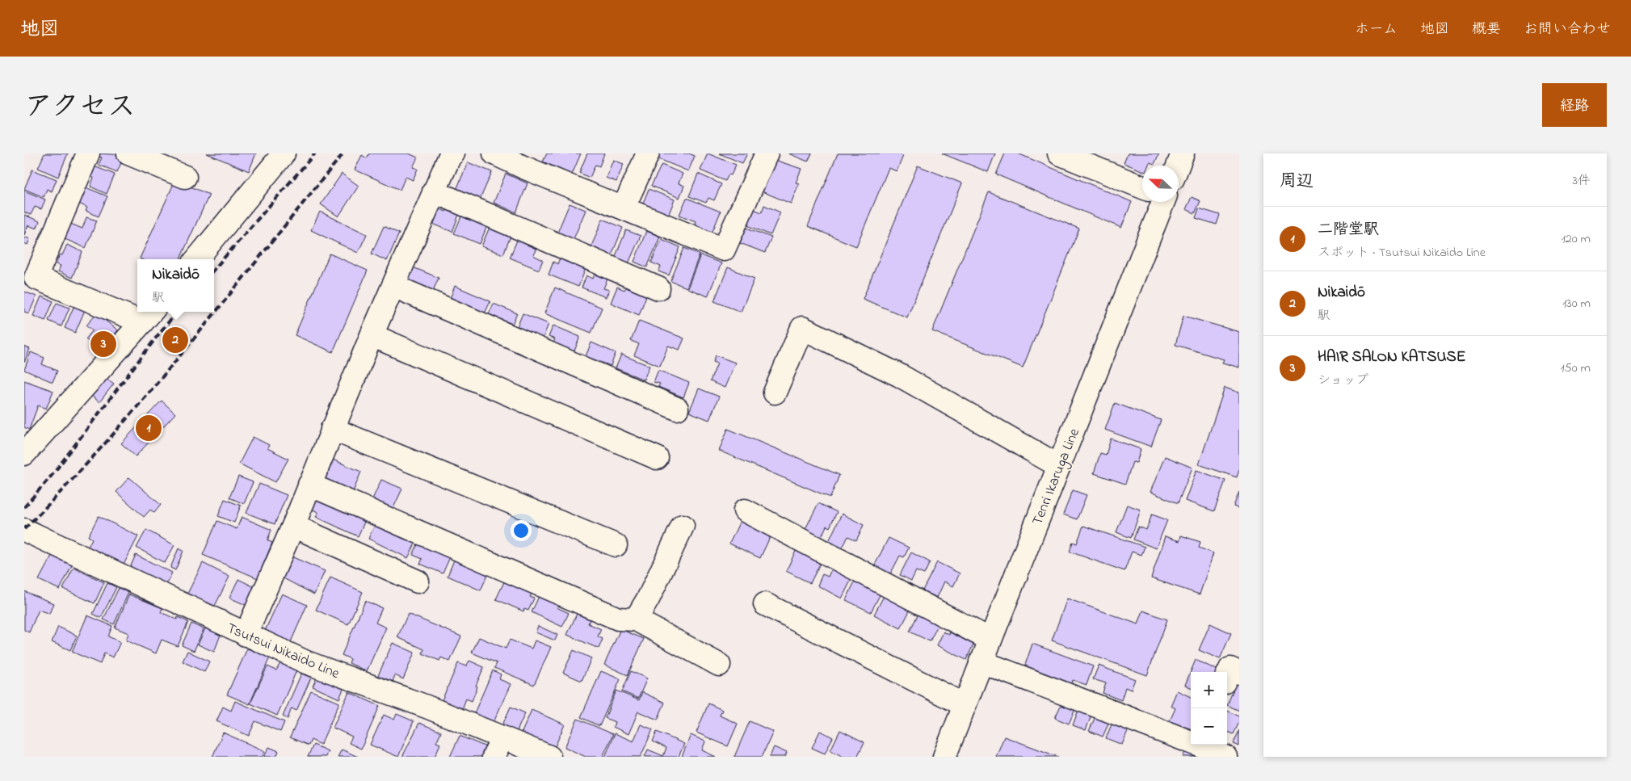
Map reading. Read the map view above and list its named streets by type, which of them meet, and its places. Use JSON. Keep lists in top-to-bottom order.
{
  "streets": {
    "street": ["Tenri Ikaruga Line", "Tsutsui Nikaido Line"]
  },
  "north": "top left",
  "page": {
    "header": "地図",
    "nav": [
      "ホーム",
      "地図",
      "概要",
      "お問い合わせ"
    ],
    "title": "アクセス",
    "buttons": "経路",
    "heading": ["周辺", "3件"],
    "list": [
      {
        "mark": "1",
        "name": "二階堂駅",
        "note": "スポット · Tsutsui Nikaido Line",
        "value": "120 m"
      },
      {
        "mark": "2",
        "name": "Nikaidō",
        "note": "駅",
        "value": "130 m"
      },
      {
        "mark": "3",
        "name": "HAIR SALON KATSUSE",
        "note": "ショップ",
        "value": "150 m"
      }
    ],
    "popup": ["Nikaidō", "駅"],
    "pins": ["2", "3", "1"],
    "map_buttons": ["+", "−"]
  }
}
